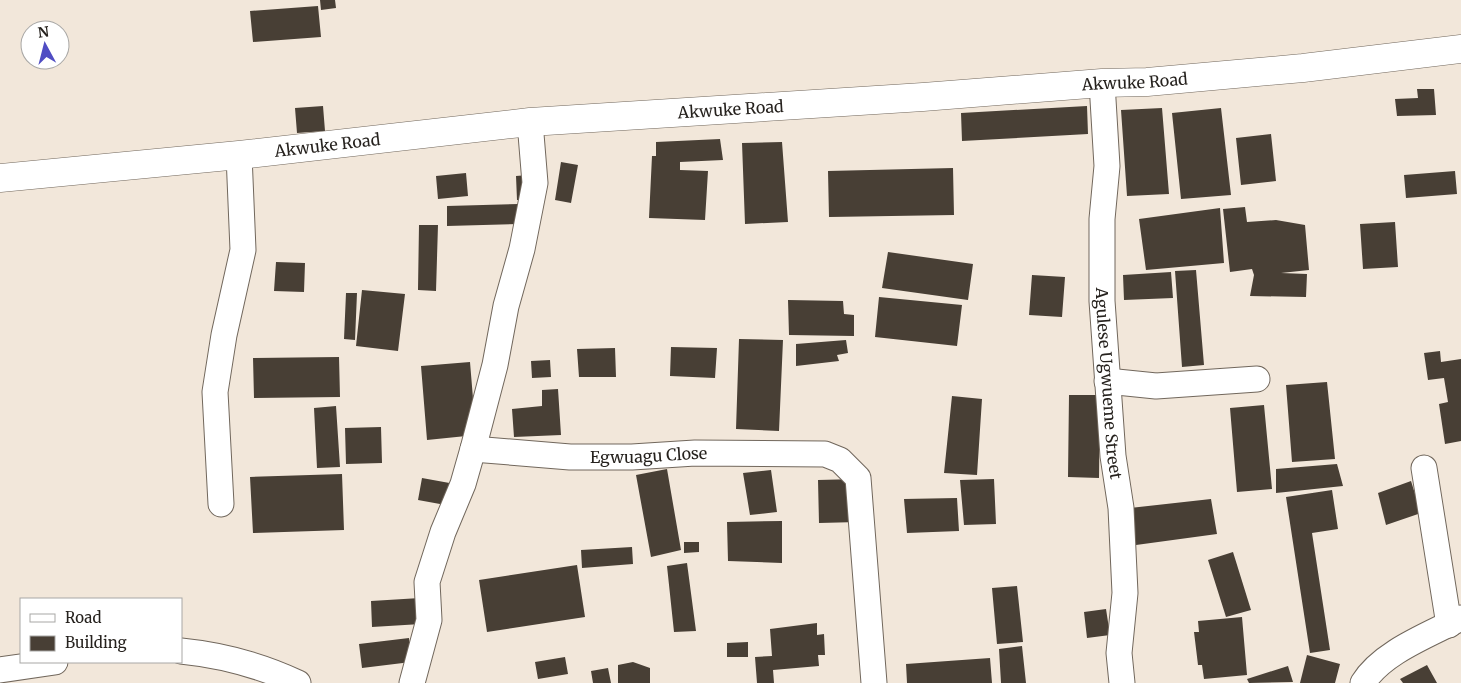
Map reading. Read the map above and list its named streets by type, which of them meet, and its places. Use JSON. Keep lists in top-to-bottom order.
{
  "streets": {
    "main road": ["Akwuke Road"],
    "street": ["Agulese Ugwueme Street", "Egwuagu Close"]
  },
  "crossings": [
    ["Akwuke Road", "Agulese Ugwueme Street"]
  ],
  "legend": ["Road", "Building"],
  "north": "top"
}
